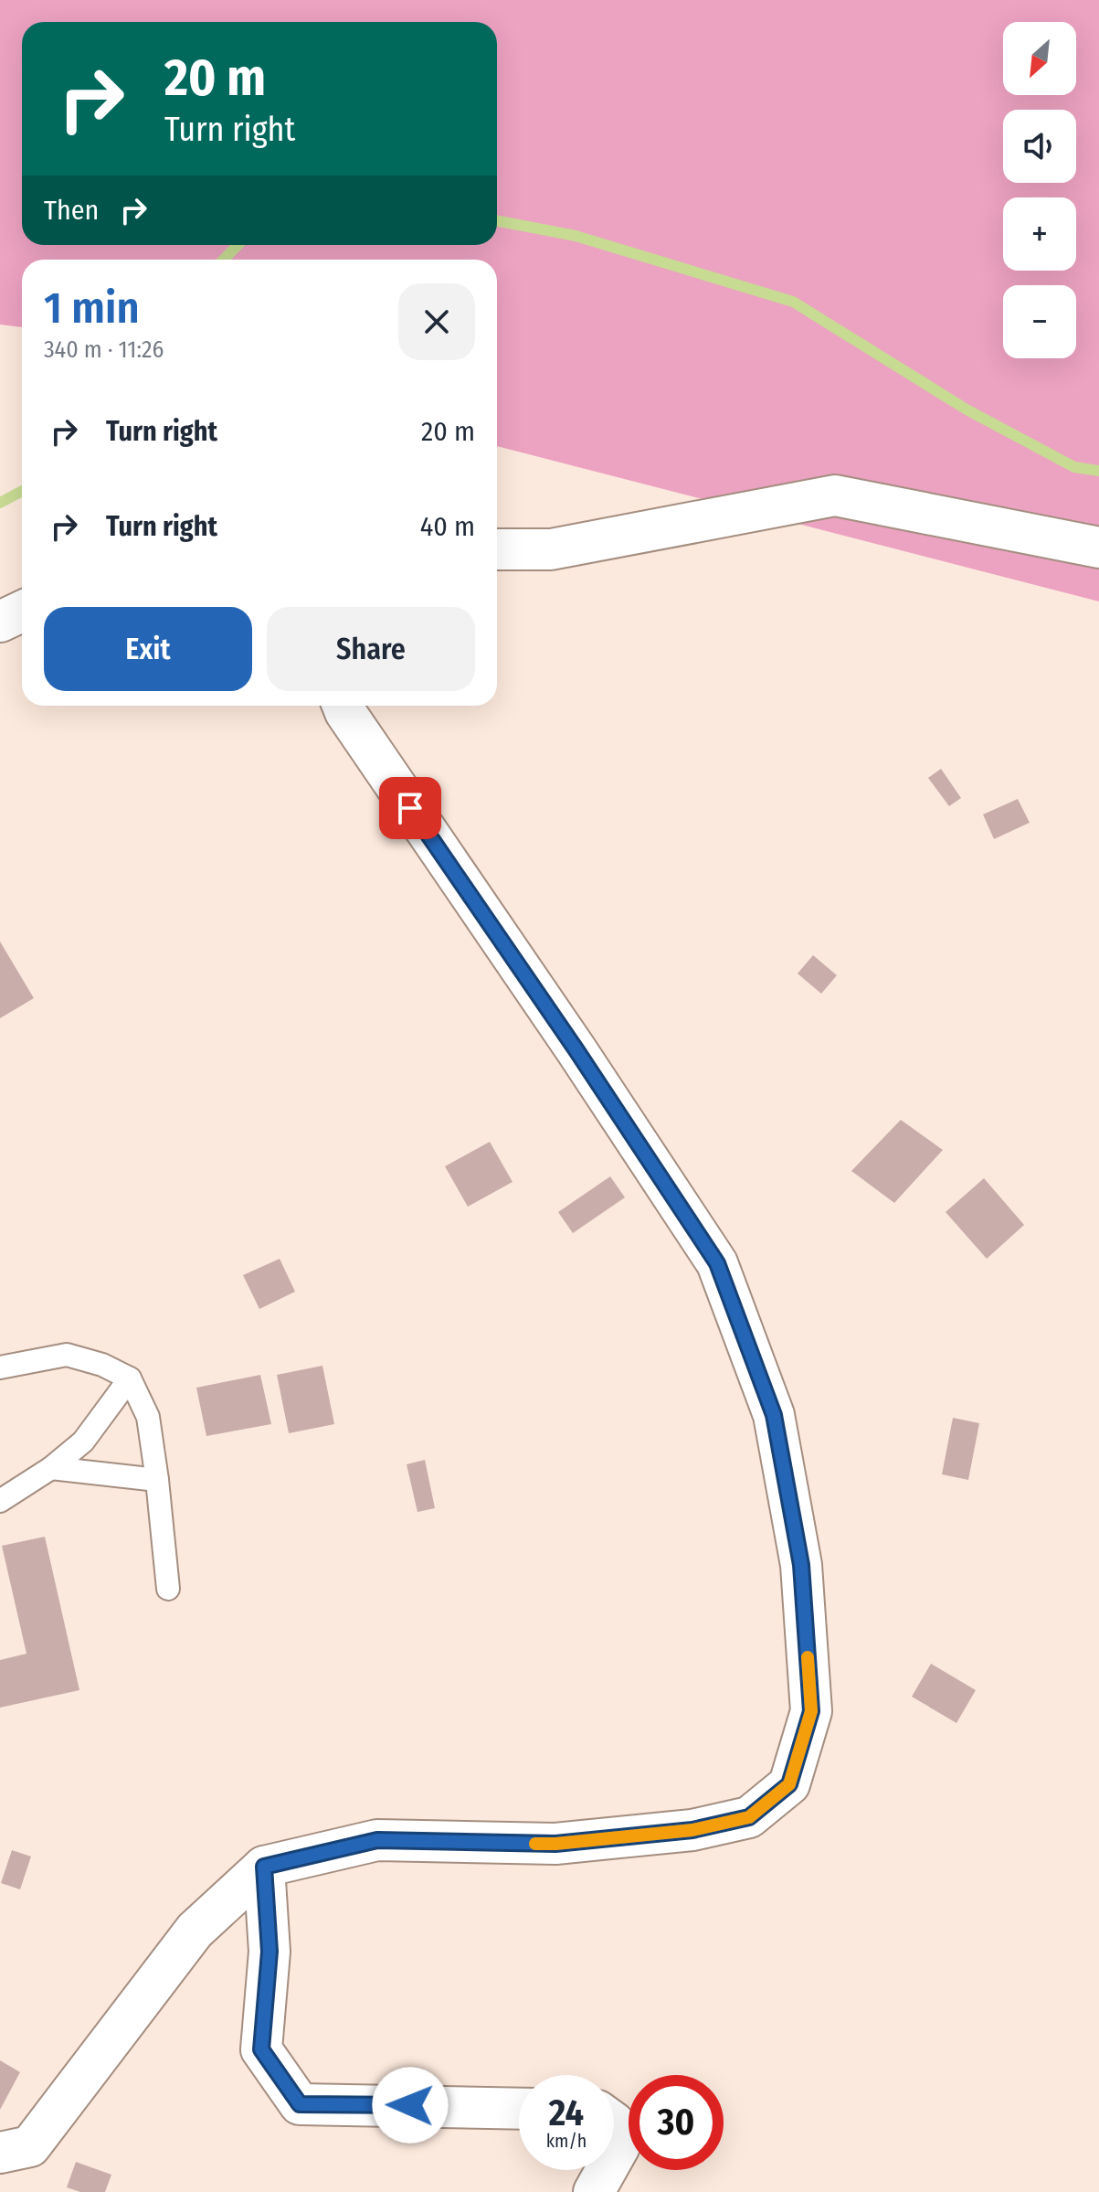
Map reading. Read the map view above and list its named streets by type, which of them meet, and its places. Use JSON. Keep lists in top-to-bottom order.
{
  "north": "bottom left",
  "page": {
    "map_buttons": ["+", "−"],
    "turn": ["20 m", "Turn right"],
    "then": "Then",
    "heading": ["1 min", "340 m · 11:26"],
    "list": [
      {
        "name": "Turn right",
        "value": "20 m"
      },
      {
        "name": "Turn right",
        "value": "40 m"
      }
    ],
    "buttons": ["Exit", "Share"],
    "speed": "24 km/h",
    "limit": "30"
  }
}
